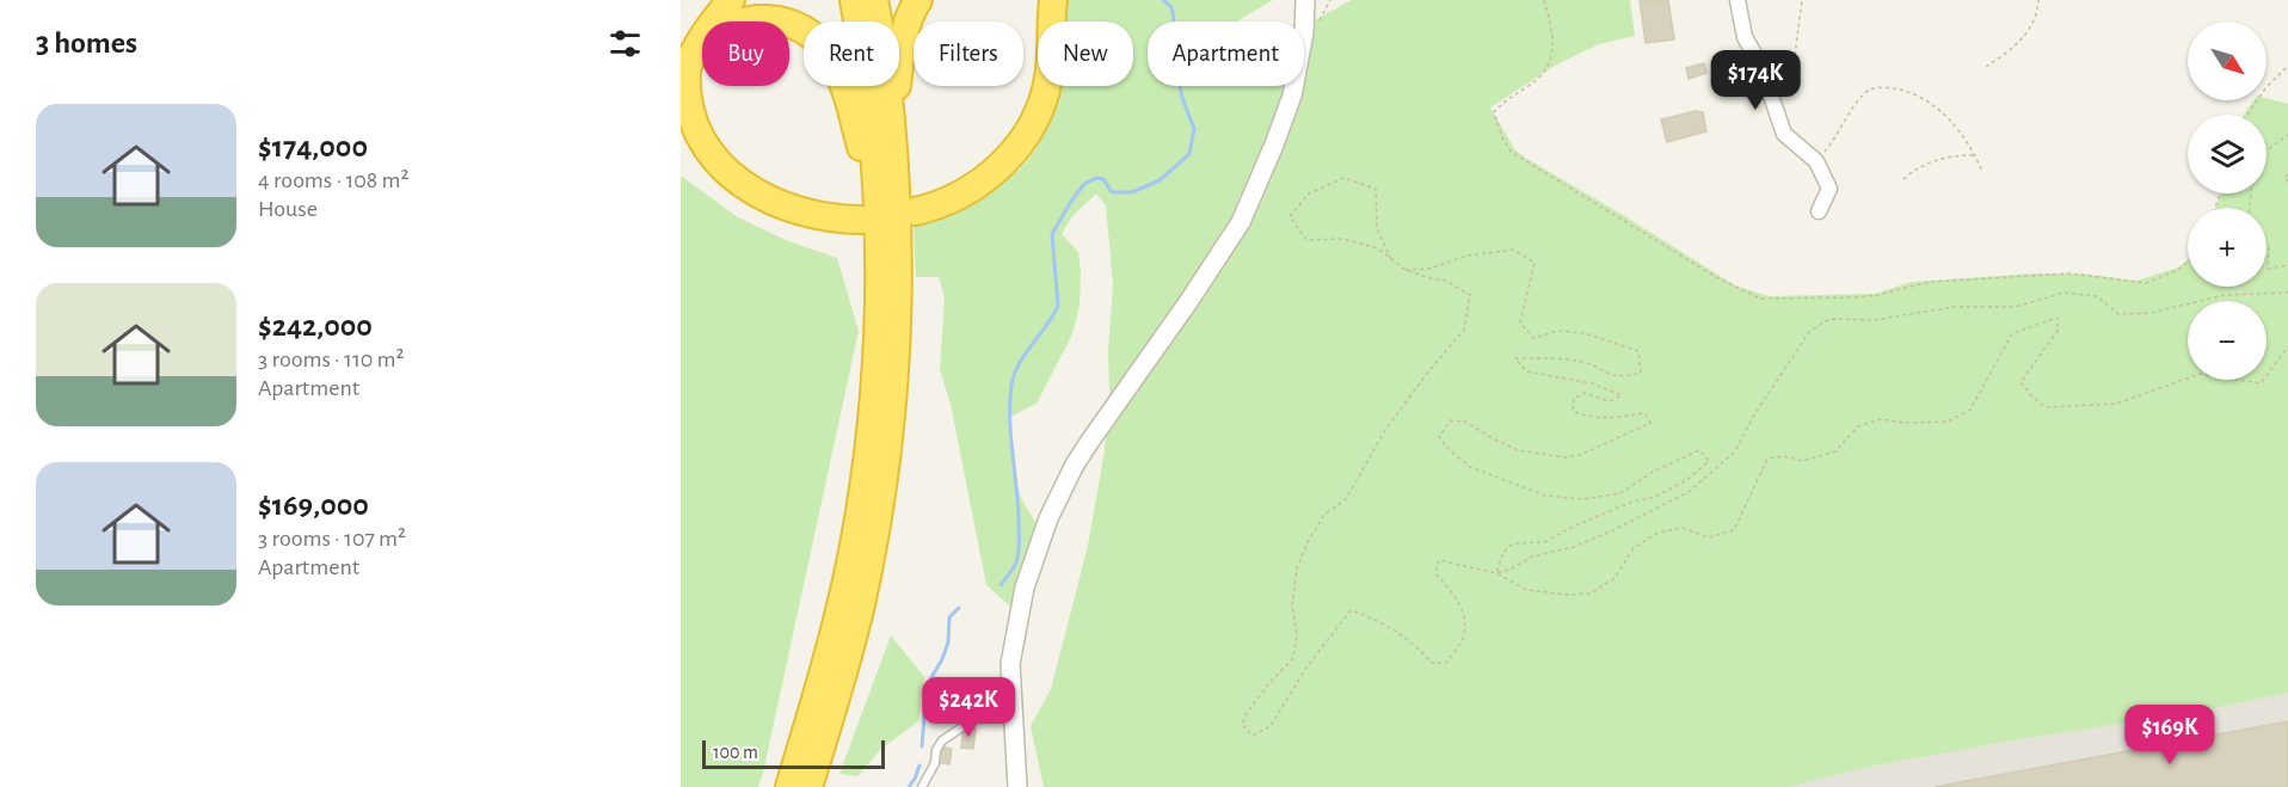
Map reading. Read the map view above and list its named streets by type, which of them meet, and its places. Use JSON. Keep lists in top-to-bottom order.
{
  "scale_bar": "100 m",
  "north": "bottom right",
  "page": {
    "heading": "3 homes",
    "map_buttons": ["+", "−"],
    "chip": [
      "Buy",
      "Rent",
      "Filters",
      "New",
      "Apartment"
    ],
    "price": ["$174K", "$242K", "$169K"],
    "list": [
      {
        "name": "$174,000",
        "note": "4 rooms · 108 m² · House"
      },
      {
        "name": "$242,000",
        "note": "3 rooms · 110 m² · Apartment"
      },
      {
        "name": "$169,000",
        "note": "3 rooms · 107 m² · Apartment"
      }
    ],
    "scale": "100 m"
  }
}
